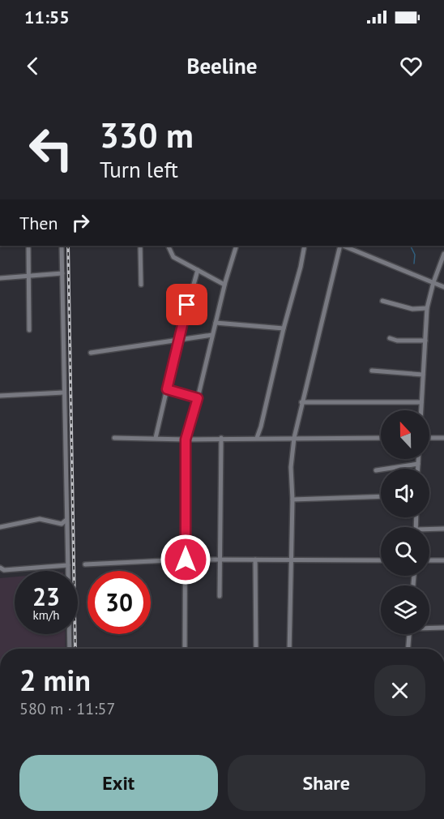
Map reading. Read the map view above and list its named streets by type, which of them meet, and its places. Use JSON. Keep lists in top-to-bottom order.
{
  "north": "top",
  "page": {
    "status": "11:55",
    "header": "Beeline",
    "turn": ["330 m", "Turn left"],
    "then": "Then",
    "speed": "23 km/h",
    "limit": "30",
    "heading": ["2 min", "580 m · 11:57"],
    "buttons": ["Exit", "Share"]
  }
}
